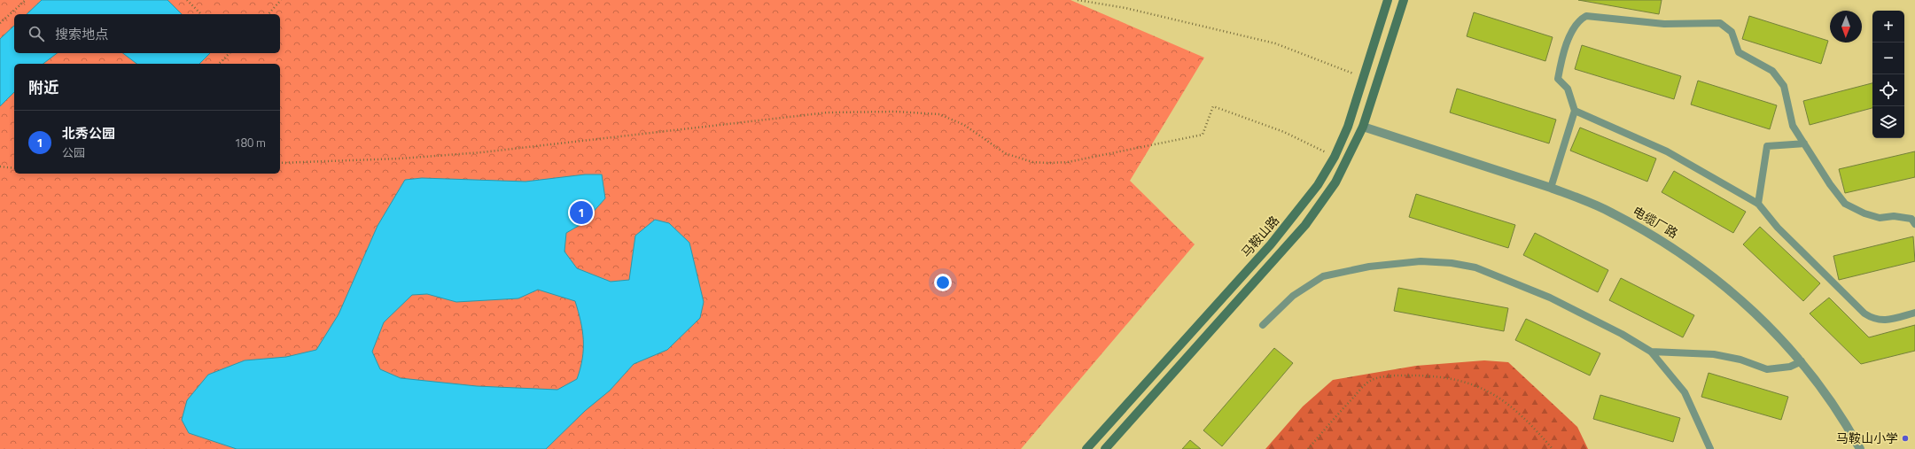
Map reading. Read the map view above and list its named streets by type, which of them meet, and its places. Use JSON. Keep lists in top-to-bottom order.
{
  "streets": {
    "main road": ["马鞍山路"],
    "street": ["电缆厂路"]
  },
  "crossings": [
    ["电缆厂路", "马鞍山路"]
  ],
  "places": ["马鞍山小学"],
  "north": "bottom",
  "page": {
    "map_buttons": ["+", "−"],
    "search": "搜索地点",
    "heading": "附近",
    "list": [
      {
        "mark": "1",
        "name": "北秀公园",
        "note": "公园",
        "value": "180 m"
      }
    ],
    "pins": "1"
  }
}
